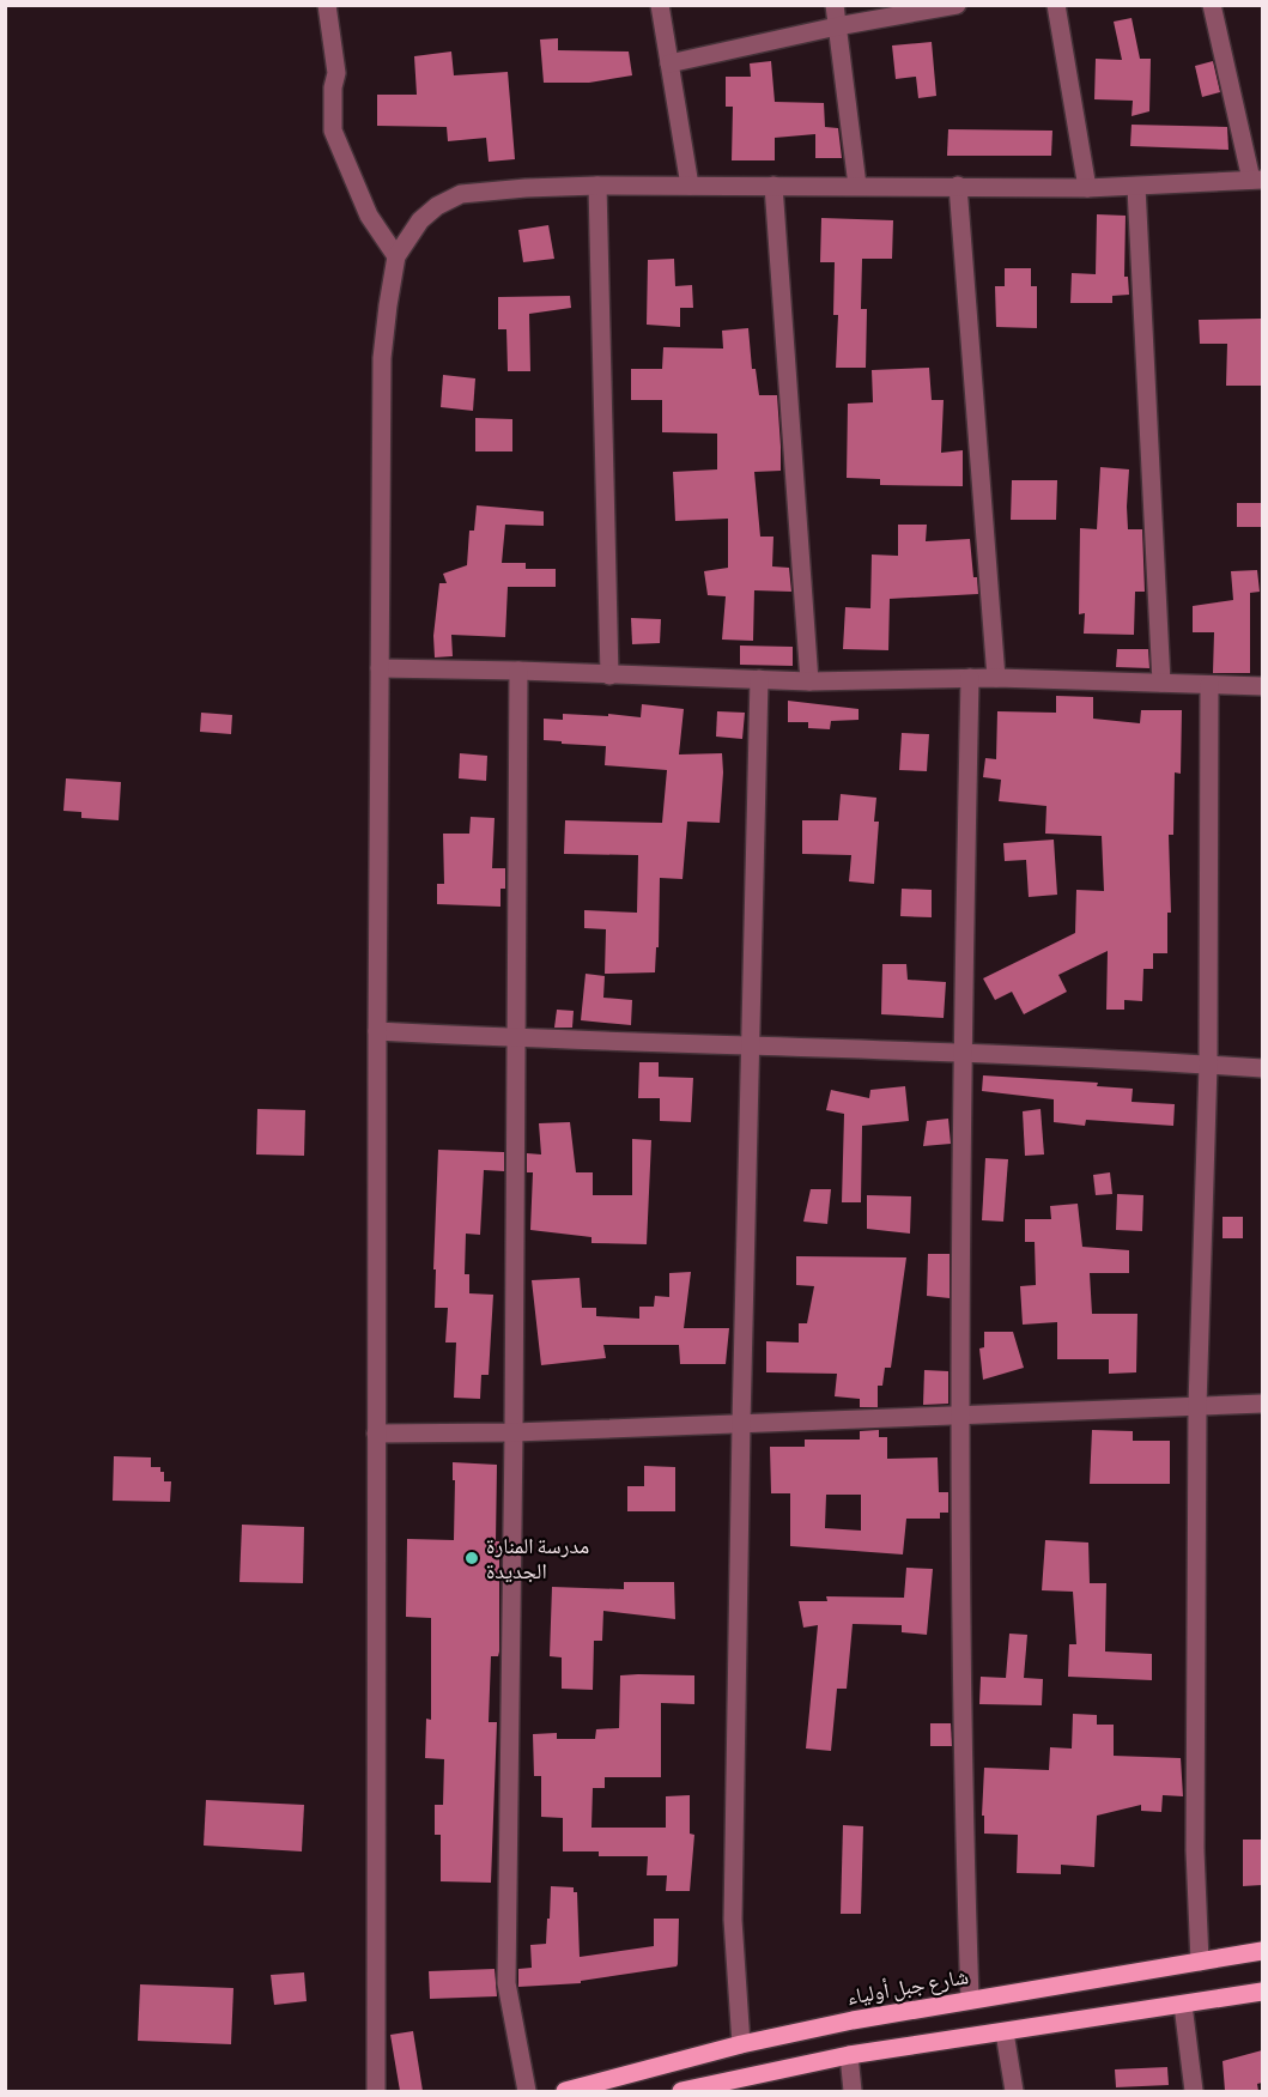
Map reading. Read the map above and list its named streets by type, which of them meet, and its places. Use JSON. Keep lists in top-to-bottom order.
{
  "streets": {
    "main road": ["شارع جبل أولياء"]
  },
  "places": ["مدرسة المنارة الجديدة"]
}
